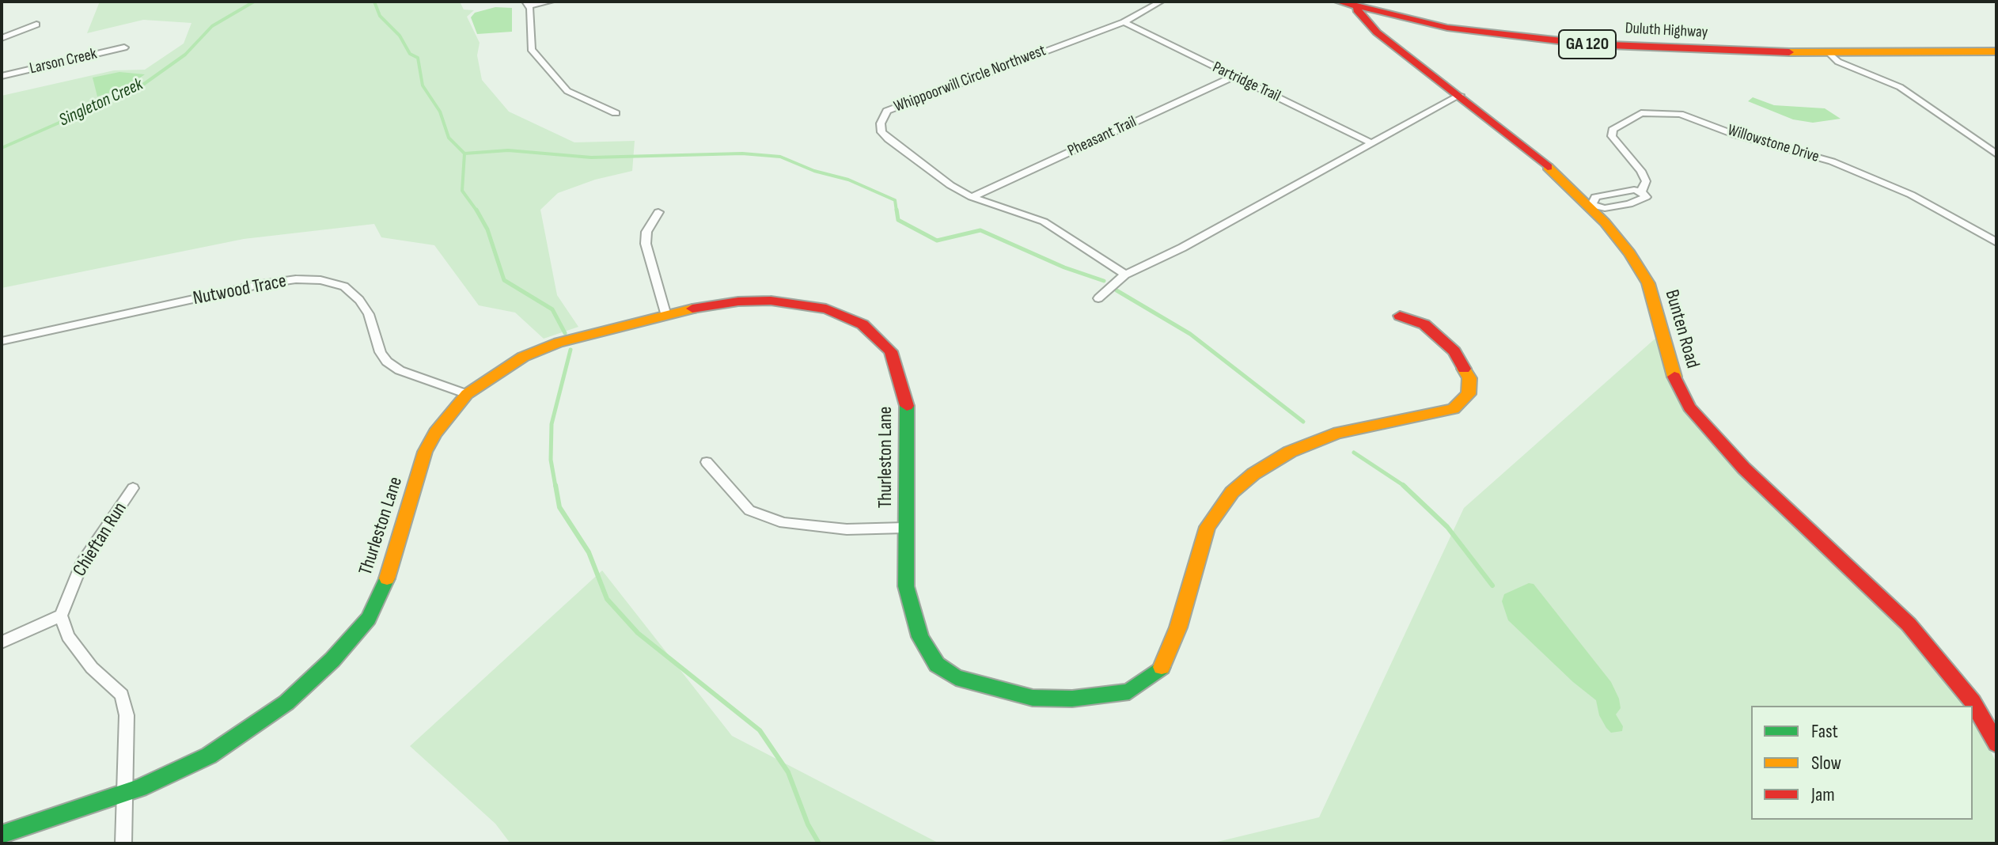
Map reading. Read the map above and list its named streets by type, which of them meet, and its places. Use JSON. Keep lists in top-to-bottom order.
{
  "streets": {
    "street": [
      "Duluth Highway",
      "GA 120",
      "Larson Creek",
      "Whippoorwill Circle Northwest",
      "Partridge Trail",
      "Pheasant Trail",
      "Willowstone Drive",
      "Nutwood Trace",
      "Bunten Road",
      "Thurleston Lane",
      "Chieftan Run"
    ]
  },
  "crossings": [
    ["Duluth Highway", "Bunten Road"],
    ["Whippoorwill Circle Northwest", "Partridge Trail"],
    ["Whippoorwill Circle Northwest", "Pheasant Trail"],
    ["Partridge Trail", "Pheasant Trail"],
    ["Nutwood Trace", "Thurleston Lane"]
  ],
  "water": ["Singleton Creek"],
  "legend": ["Fast", "Slow", "Jam"]
}
